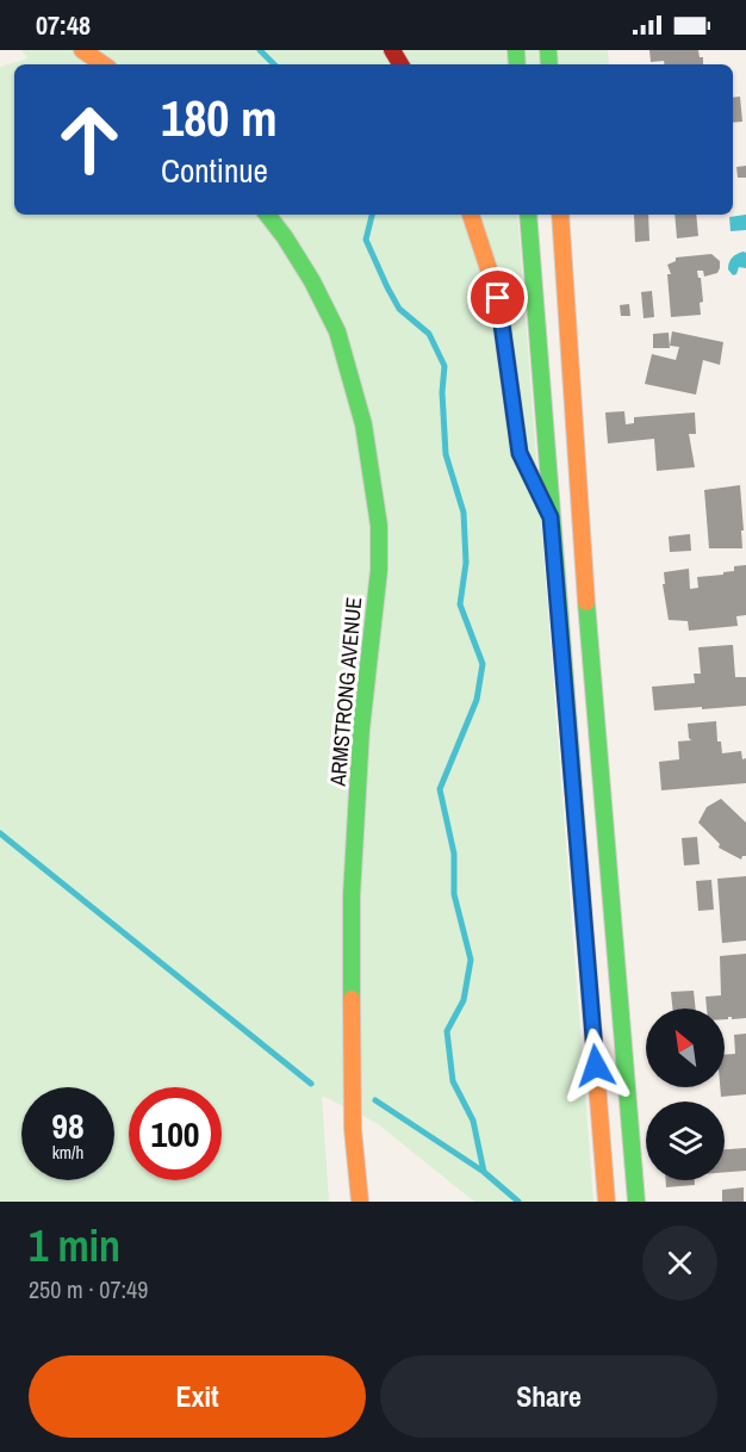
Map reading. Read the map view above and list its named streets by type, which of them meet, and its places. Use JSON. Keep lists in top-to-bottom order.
{
  "streets": {
    "main road": ["ARMSTRONG AVENUE"]
  },
  "north": "top left",
  "page": {
    "status": "07:48",
    "turn": ["180 m", "Continue"],
    "speed": "98 km/h",
    "limit": "100",
    "heading": ["1 min", "250 m · 07:49"],
    "buttons": ["Exit", "Share"]
  }
}
